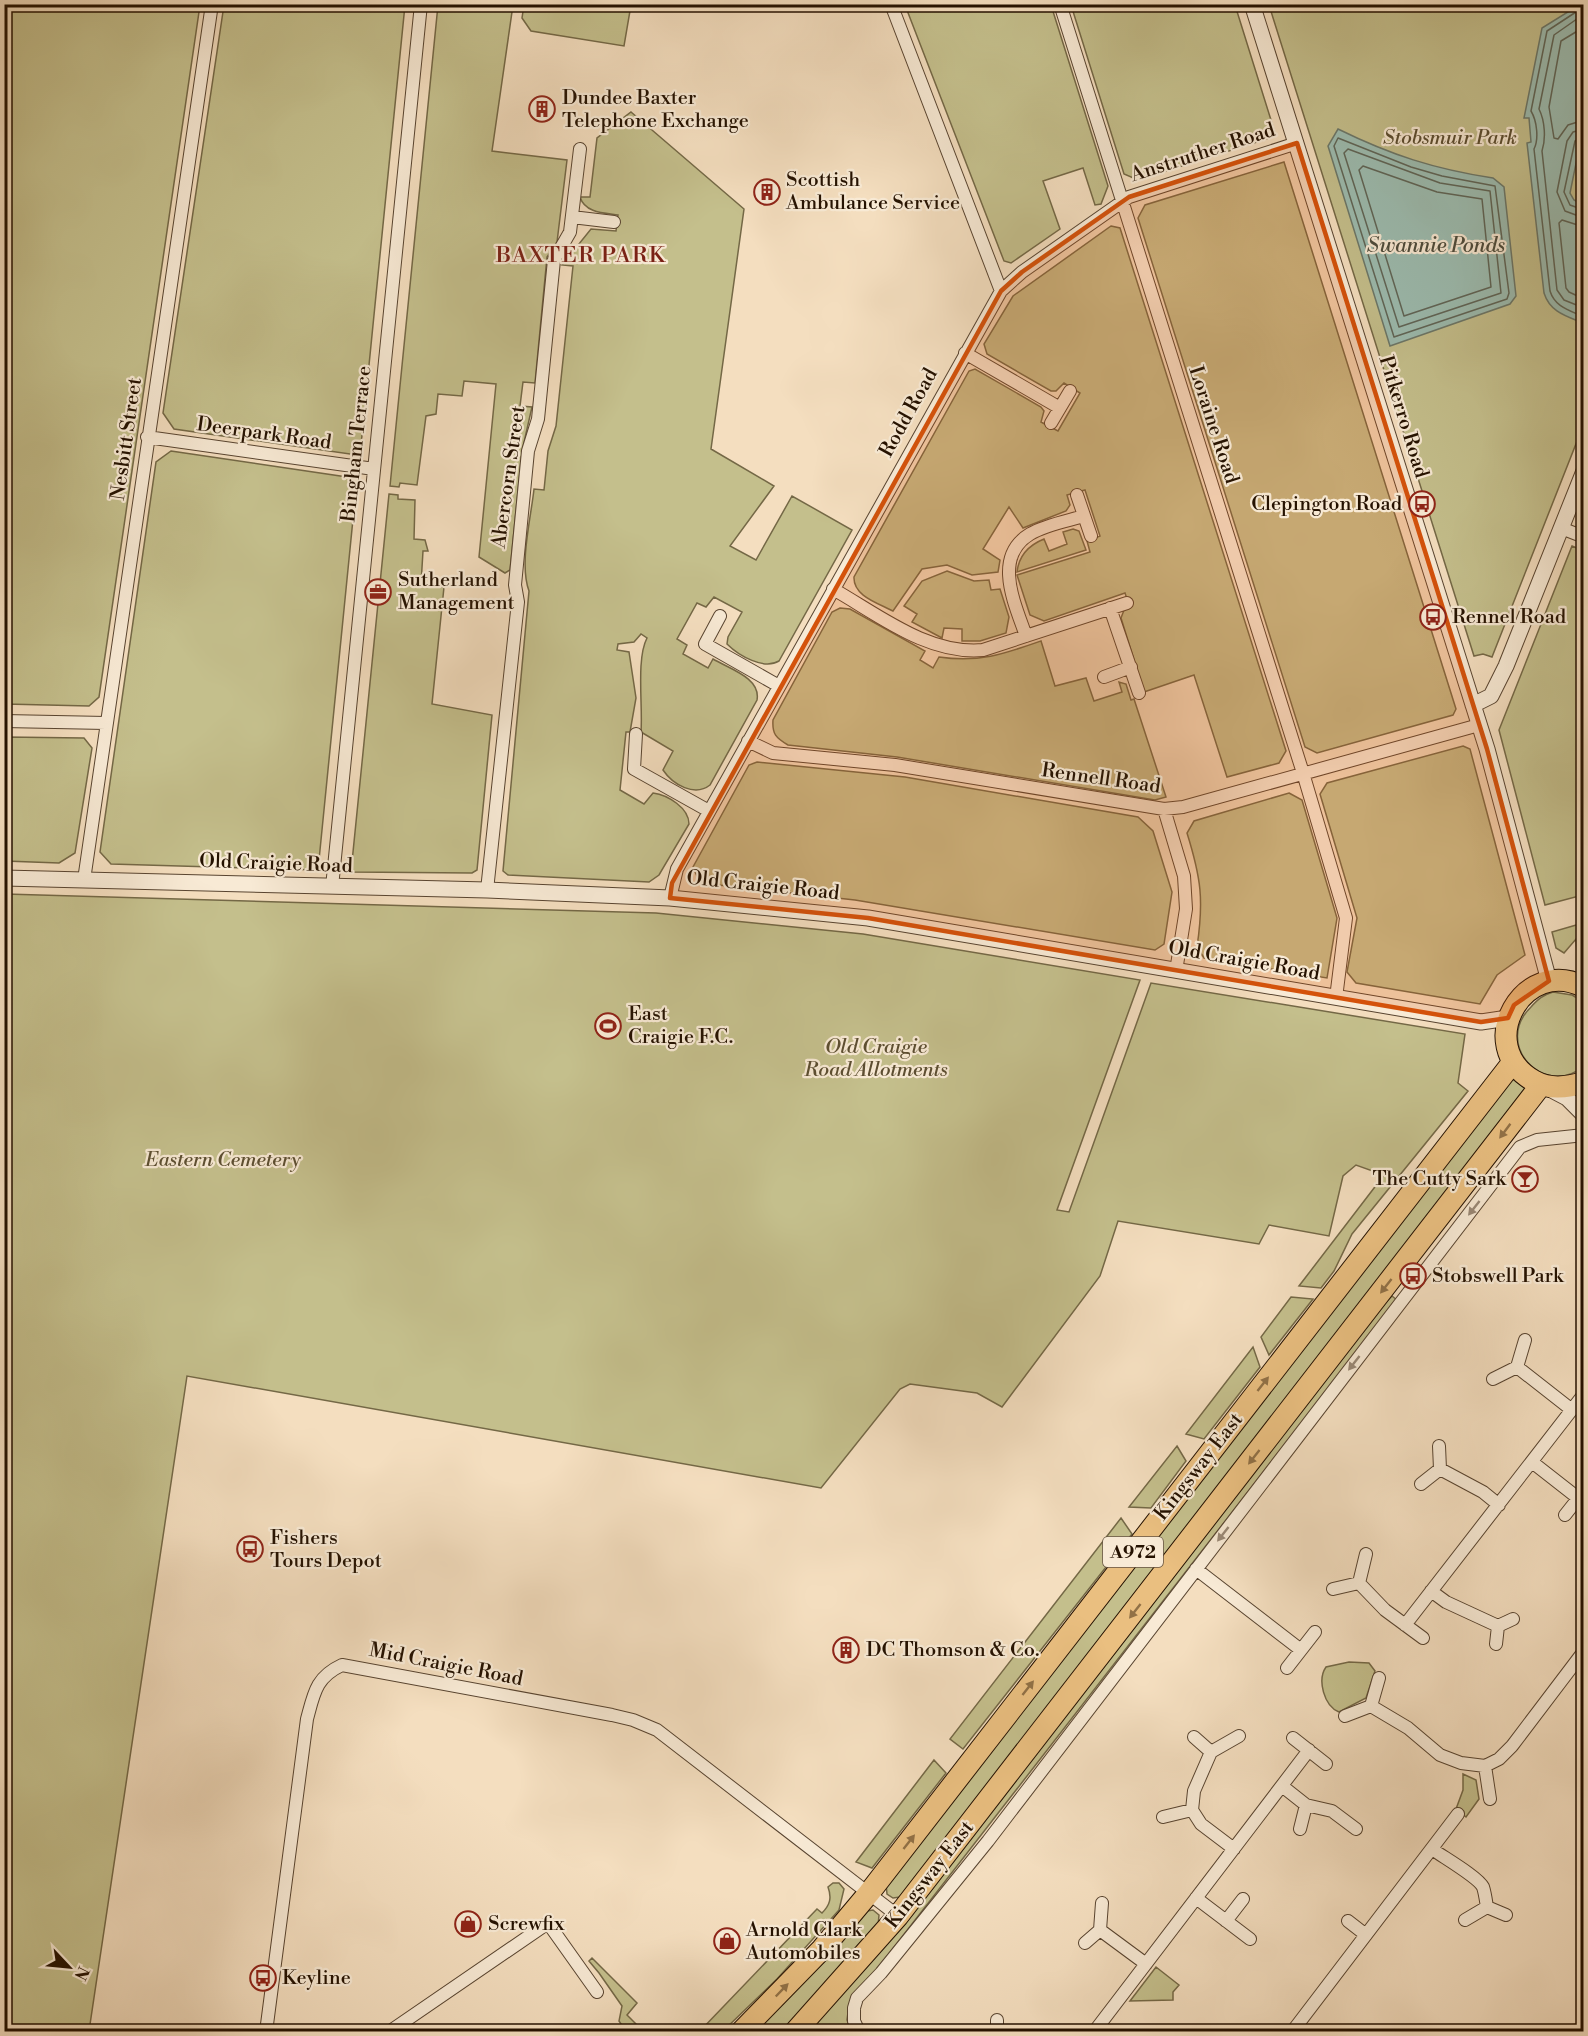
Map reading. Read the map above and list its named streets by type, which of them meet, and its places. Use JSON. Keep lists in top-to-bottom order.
{
  "streets": {
    "highway": ["Kingsway East", "A972"],
    "street": [
      "Anstruther Road",
      "Rodd Road",
      "Pitkerro Road",
      "Loraine Road",
      "Deerpark Road",
      "Nesbitt Street",
      "Bingham Terrace",
      "Abercorn Street",
      "Rennell Road",
      "Old Craigie Road",
      "Mid Craigie Road"
    ]
  },
  "crossings": [
    ["Anstruther Road", "Rodd Road"],
    ["Anstruther Road", "Pitkerro Road"],
    ["Anstruther Road", "Loraine Road"],
    ["Rodd Road", "Loraine Road"],
    ["Rodd Road", "Rennell Road"],
    ["Rodd Road", "Old Craigie Road"],
    ["Pitkerro Road", "Rennell Road"],
    ["Loraine Road", "Rennell Road"],
    ["Loraine Road", "Old Craigie Road"],
    ["Deerpark Road", "Nesbitt Street"],
    ["Deerpark Road", "Bingham Terrace"],
    ["Nesbitt Street", "Old Craigie Road"],
    ["Bingham Terrace", "Old Craigie Road"],
    ["Abercorn Street", "Old Craigie Road"],
    ["Kingsway East", "Mid Craigie Road"]
  ],
  "districts": ["BAXTER PARK"],
  "water": ["Swannie Ponds"],
  "parks": ["Stobsmuir Park", "Old Craigie Road Allotments", "Eastern Cemetery"],
  "places": {
    "building": ["Dundee Baxter Telephone Exchange", "Scottish Ambulance Service", "DC Thomson & Co."],
    "bus stop": [
      "Clepington Road",
      "Rennel Road",
      "Stobswell Park",
      "Fishers Tours Depot",
      "Keyline"
    ],
    "office": ["Sutherland Management"],
    "sports": ["East Craigie F.C."],
    "bar": ["The Cutty Sark"],
    "shop": ["Screwfix", "Arnold Clark Automobiles"]
  },
  "north": "bottom right"
}
